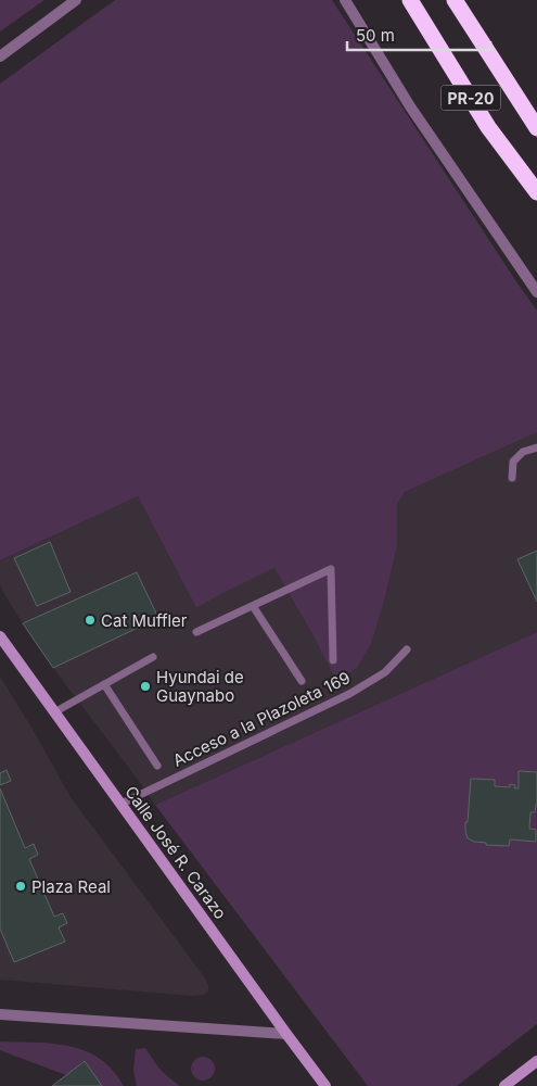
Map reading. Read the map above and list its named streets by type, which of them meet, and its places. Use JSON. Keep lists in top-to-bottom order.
{
  "streets": {
    "highway": ["PR-20"],
    "street": ["Calle José R. Carazo"],
    "lane": ["Acceso a la Plazoleta 169"]
  },
  "crossings": [
    ["Acceso a la Plazoleta 169", "Calle José R. Carazo"]
  ],
  "places": ["Cat Muffler", "Hyundai de Guaynabo", "Plaza Real"],
  "scale_bar": "50 m"
}
